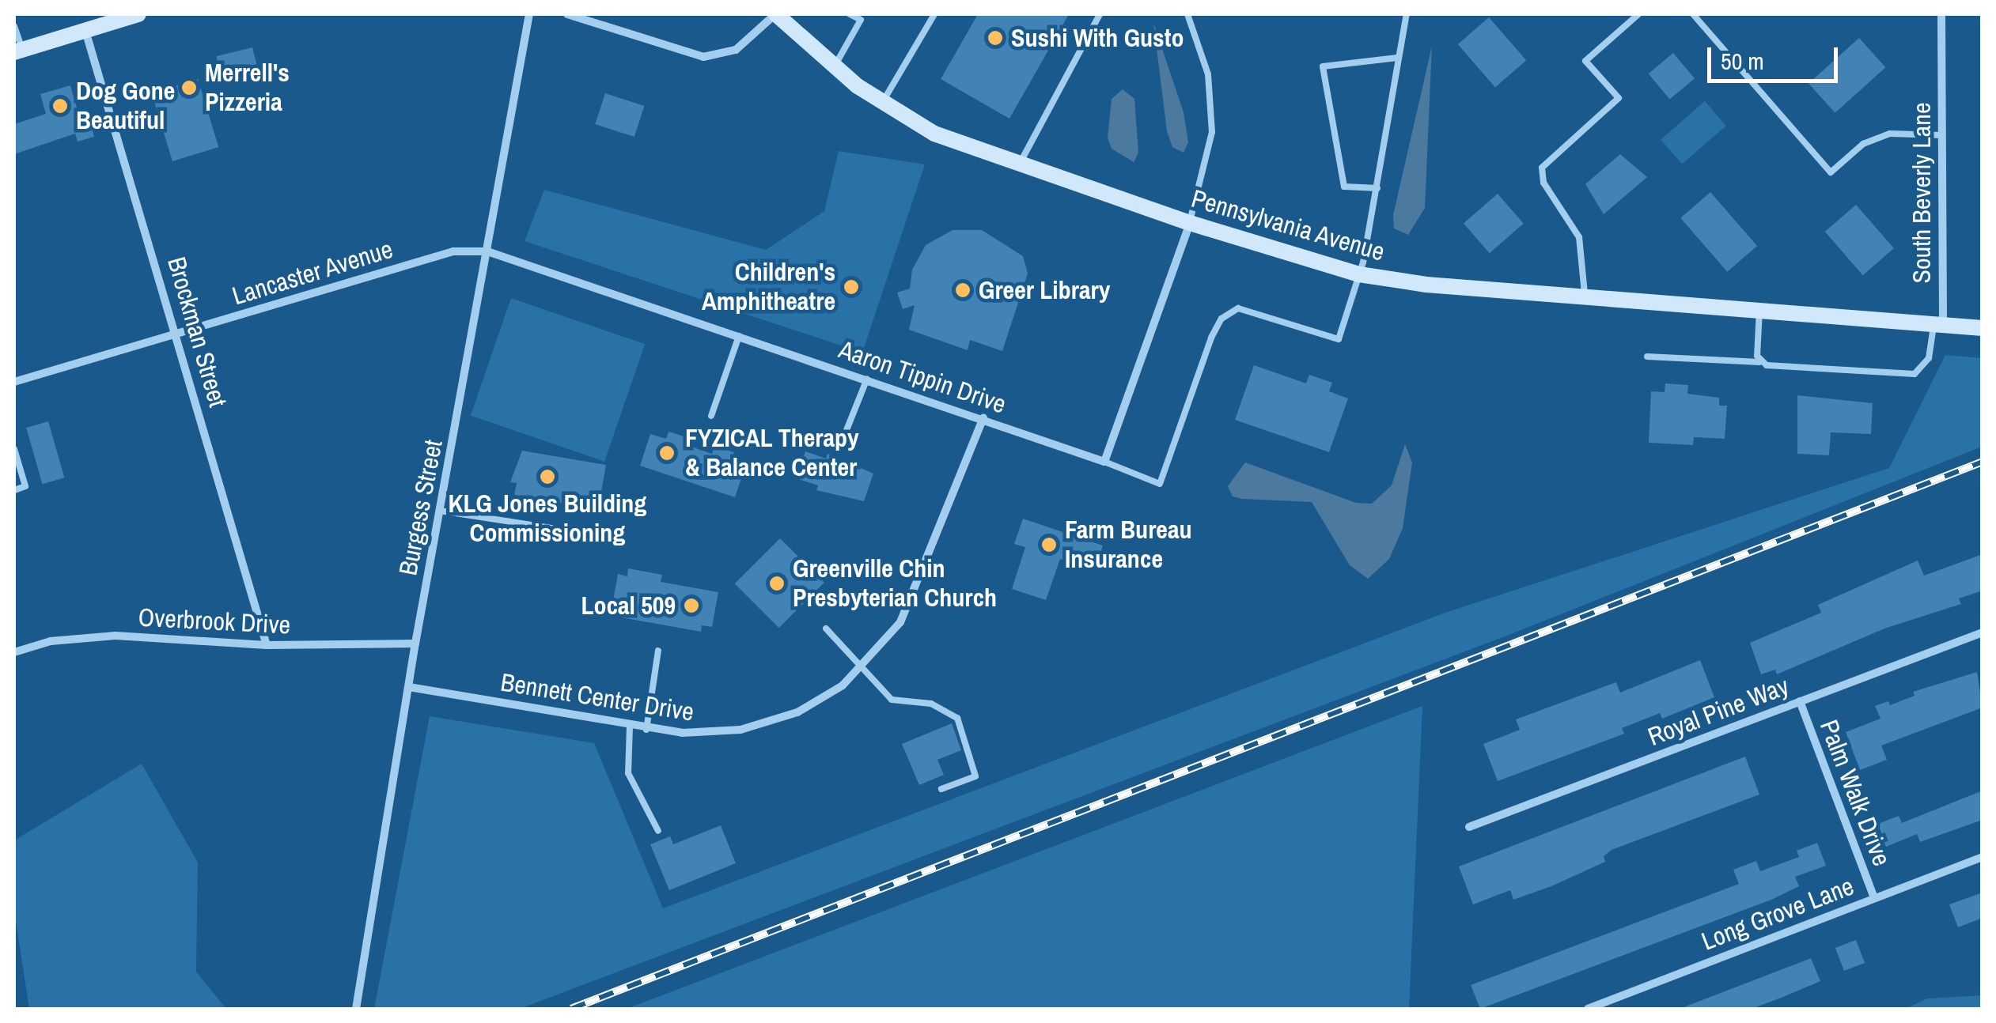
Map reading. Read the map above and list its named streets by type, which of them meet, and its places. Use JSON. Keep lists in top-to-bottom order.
{
  "streets": {
    "street": [
      "South Beverly Lane",
      "Pennsylvania Avenue",
      "Lancaster Avenue",
      "Brockman Street",
      "Aaron Tippin Drive",
      "Burgess Street",
      "Overbrook Drive",
      "Bennett Center Drive",
      "Royal Pine Way",
      "Palm Walk Drive",
      "Long Grove Lane"
    ]
  },
  "crossings": [
    ["South Beverly Lane", "Pennsylvania Avenue"],
    ["Lancaster Avenue", "Brockman Street"],
    ["Lancaster Avenue", "Aaron Tippin Drive"],
    ["Lancaster Avenue", "Burgess Street"],
    ["Brockman Street", "Overbrook Drive"],
    ["Aaron Tippin Drive", "Burgess Street"],
    ["Aaron Tippin Drive", "Bennett Center Drive"],
    ["Burgess Street", "Overbrook Drive"],
    ["Burgess Street", "Bennett Center Drive"],
    ["Royal Pine Way", "Palm Walk Drive"],
    ["Palm Walk Drive", "Long Grove Lane"]
  ],
  "places": [
    "Sushi With Gusto",
    "Merrell's Pizzeria",
    "Dog Gone Beautiful",
    "Children's Amphitheatre",
    "Greer Library",
    "FYZICAL Therapy & Balance Center",
    "KLG Jones Building Commissioning",
    "Farm Bureau Insurance",
    "Greenville Chin Presbyterian Church",
    "Local 509"
  ],
  "scale_bar": "50 m"
}
